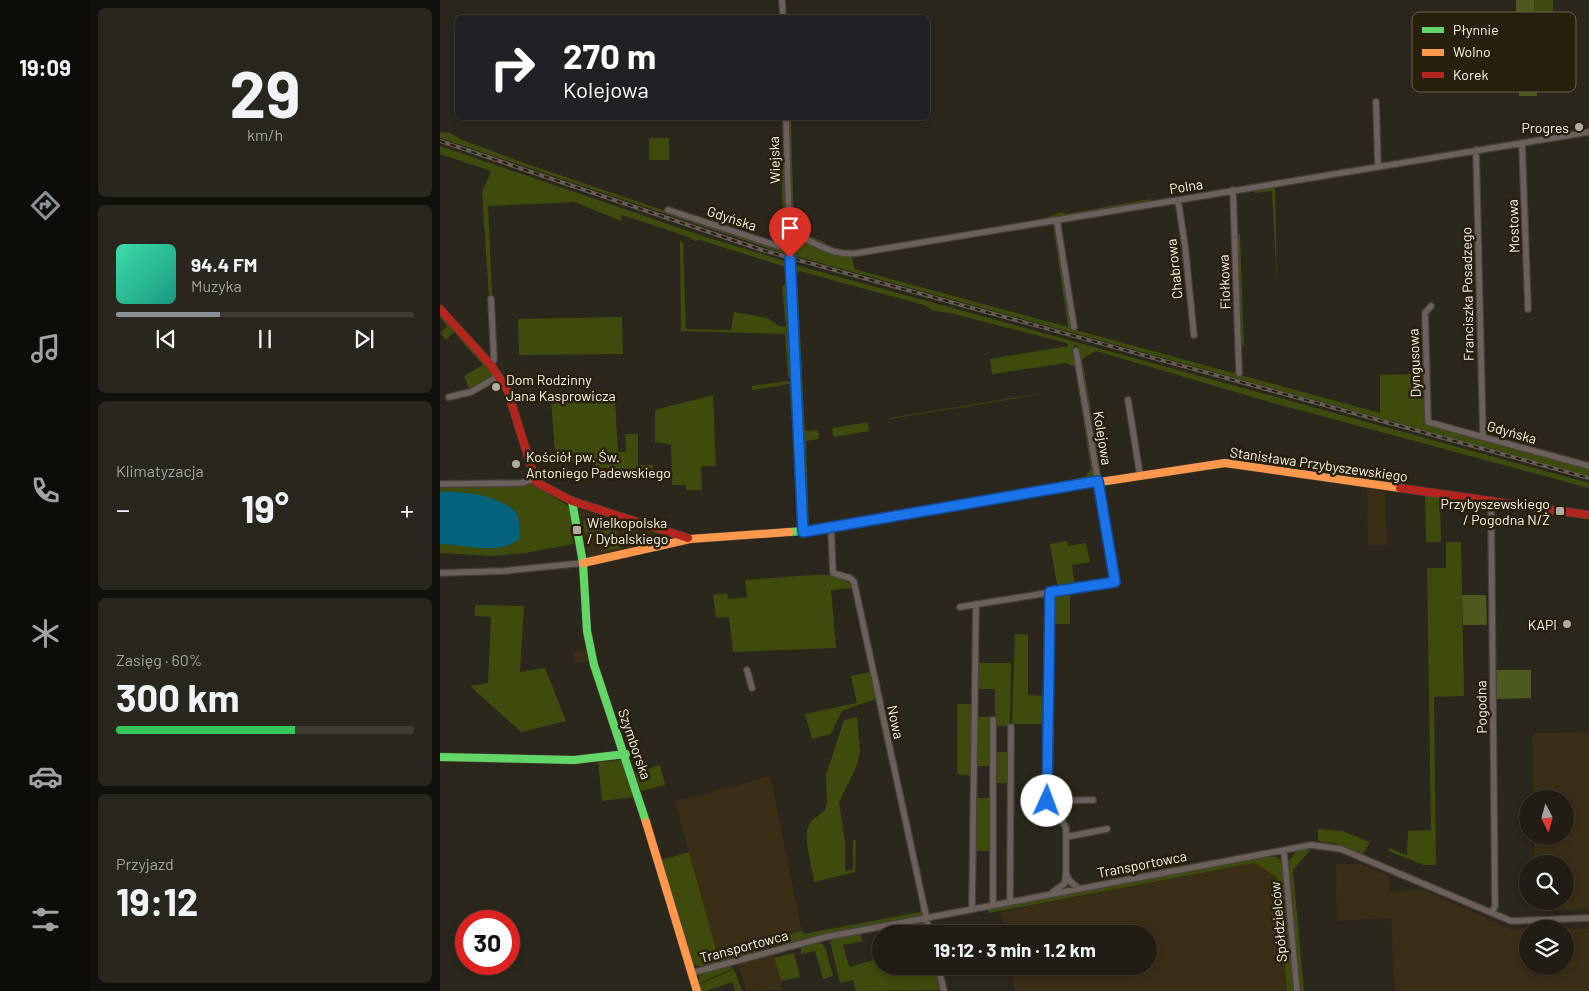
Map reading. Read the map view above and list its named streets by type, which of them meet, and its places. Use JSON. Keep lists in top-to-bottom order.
{
  "streets": {
    "street": [
      "Wiejska",
      "Polna",
      "Gdyńska",
      "Mostowa",
      "Chabrowa",
      "Fiołkowa",
      "Franciszka Posadzego",
      "Dyngusowa",
      "Kolejowa",
      "Stanisława Przybyszewskiego",
      "Pogodna",
      "Nowa",
      "Szymborska",
      "Transportowca",
      "Spółdzielców"
    ]
  },
  "crossings": [
    ["Wiejska", "Polna"],
    ["Wiejska", "Gdyńska"],
    ["Wiejska", "Stanisława Przybyszewskiego"],
    ["Polna", "Mostowa"],
    ["Polna", "Chabrowa"],
    ["Polna", "Fiołkowa"],
    ["Polna", "Franciszka Posadzego"],
    ["Gdyńska", "Franciszka Posadzego"],
    ["Gdyńska", "Dyngusowa"],
    ["Kolejowa", "Stanisława Przybyszewskiego"],
    ["Stanisława Przybyszewskiego", "Pogodna"],
    ["Stanisława Przybyszewskiego", "Nowa"],
    ["Stanisława Przybyszewskiego", "Szymborska"],
    ["Pogodna", "Transportowca"],
    ["Nowa", "Transportowca"],
    ["Szymborska", "Transportowca"],
    ["Transportowca", "Spółdzielców"]
  ],
  "places": {
    "other": [
      "Progres",
      "Dom Rodzinny Jana Kasprowicza",
      "Kościół pw. Św. Antoniego Padewskiego",
      "KAPI"
    ],
    "transit": ["Przybyszewskiego / Pogodna N/Ż", "Wielkopolska / Dybalskiego"]
  },
  "legend": ["Płynnie", "Wolno", "Korek"],
  "north": "bottom",
  "page": {
    "tabs": "19:09",
    "tile": [
      ["29", "km/h"],
      "Klimatyzacja",
      ["Zasięg · 60%", "300 km"],
      ["Przyjazd", "19:12"]
    ],
    "turn": ["270 m", "Kolejowa"],
    "song": ["94.4 FM", "Muzyka"],
    "heat": ["−", "19°", "+"],
    "limit": "30",
    "trip": "19:12 · 3 min · 1.2 km"
  }
}
